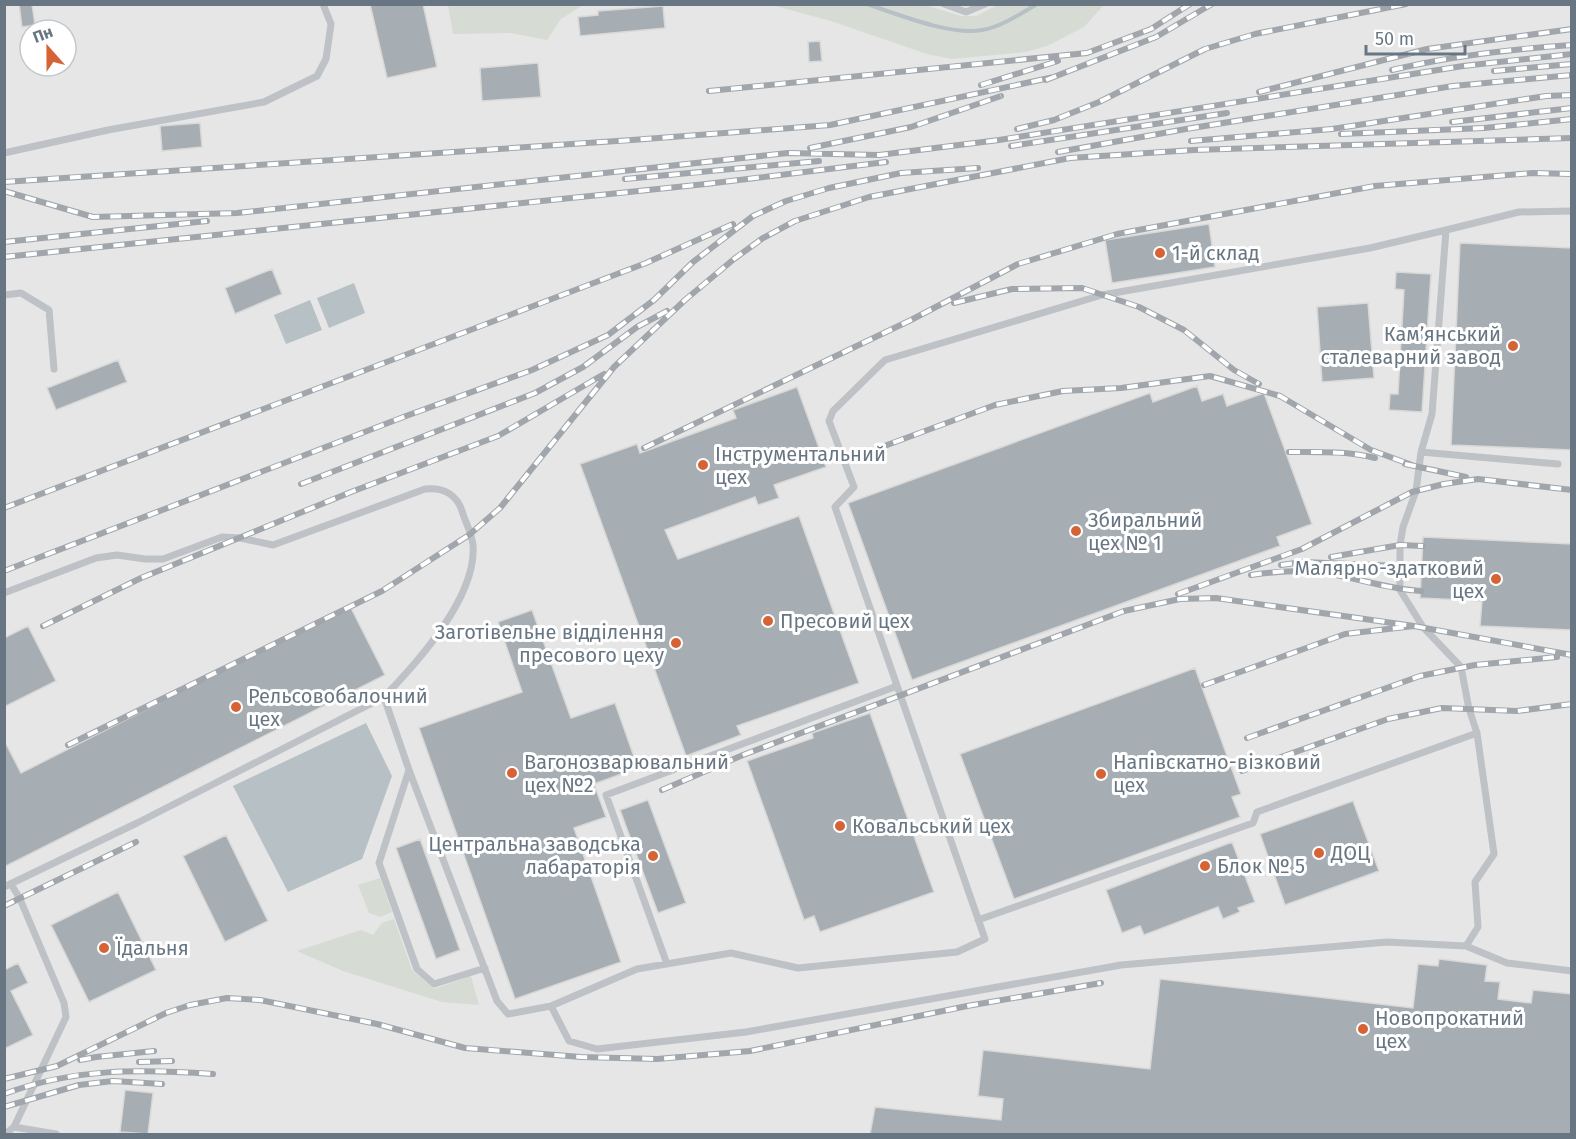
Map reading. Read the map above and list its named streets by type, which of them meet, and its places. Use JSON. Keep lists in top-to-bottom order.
{
  "places": [
    "1-й склад",
    "Кам’янський сталеварний завод",
    "Інструментальний цех",
    "Збиральний цех № 1",
    "Малярно-здатковий цех",
    "Пресовий цех",
    "Заготівельне відділення пресового цеху",
    "Рельсовобалочний цех",
    "Вагонозварювальний цех №2",
    "Напівскатно-візковий цех",
    "Ковальський цех",
    "ДОЦ",
    "Центральна заводська лабараторія",
    "Блок № 5",
    "Їдальня",
    "Новопрокатний цех"
  ],
  "scale_bar": "50 m",
  "north": "top"
}
